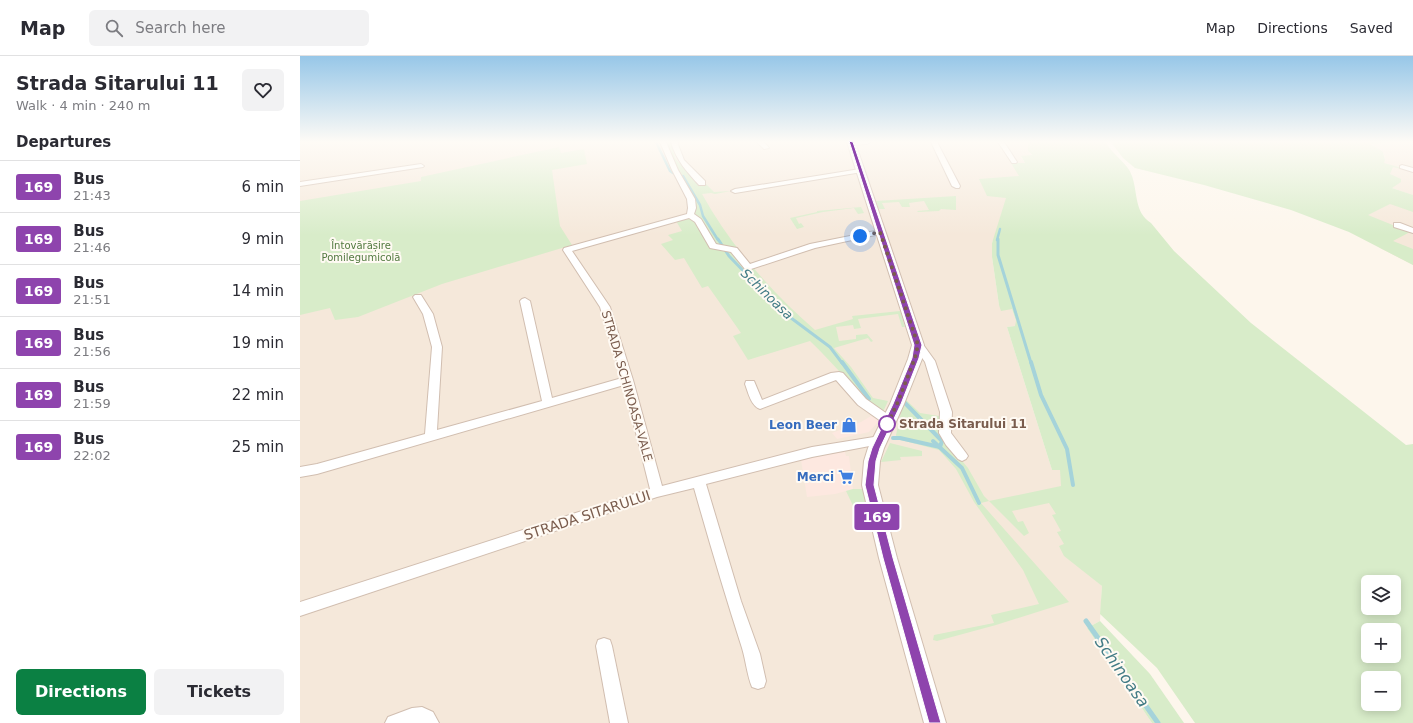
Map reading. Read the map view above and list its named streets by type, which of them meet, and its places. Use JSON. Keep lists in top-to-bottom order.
{
  "streets": {
    "street": ["STRADA SCHINOASA-VALE", "STRADA SITARULUI"]
  },
  "crossings": [
    ["STRADA SCHINOASA-VALE", "STRADA SITARULUI"]
  ],
  "water": ["Schinoasa"],
  "parks": ["Întovărășire Pomilegumicolă"],
  "places": {
    "other": ["Strada Sitarului 11"],
    "shop": ["Leon Beer"],
    "supermarket": ["Merci"]
  },
  "lines": ["bus line 169"],
  "page": {
    "header": "Map",
    "search": "Search here",
    "nav": ["Map", "Directions", "Saved"],
    "heading": [
      ["Strada Sitarului 11", "Walk · 4 min · 240 m"],
      "Departures"
    ],
    "on_map": "169",
    "list": [
      {
        "mark": "169",
        "name": "Bus",
        "note": "21:43",
        "value": "6 min"
      },
      {
        "mark": "169",
        "name": "Bus",
        "note": "21:46",
        "value": "9 min"
      },
      {
        "mark": "169",
        "name": "Bus",
        "note": "21:51",
        "value": "14 min"
      },
      {
        "mark": "169",
        "name": "Bus",
        "note": "21:56",
        "value": "19 min"
      },
      {
        "mark": "169",
        "name": "Bus",
        "note": "21:59",
        "value": "22 min"
      },
      {
        "mark": "169",
        "name": "Bus",
        "note": "22:02",
        "value": "25 min"
      }
    ],
    "map_buttons": ["+", "−"],
    "buttons": ["Directions", "Tickets"]
  }
}
